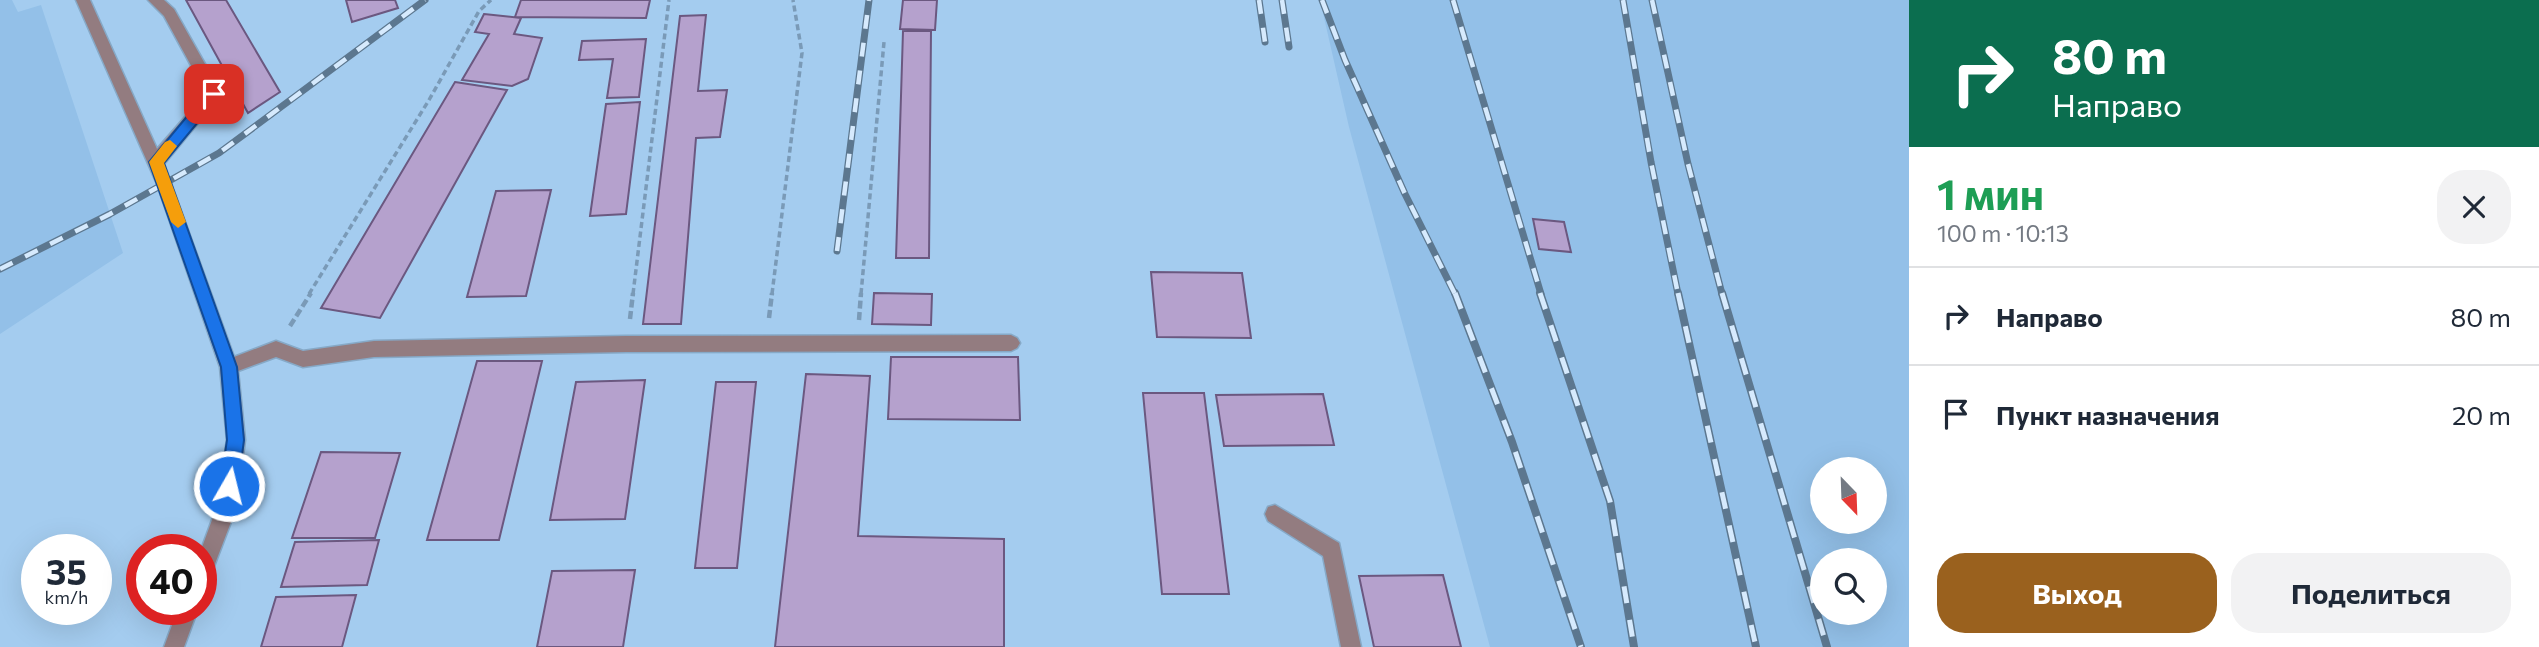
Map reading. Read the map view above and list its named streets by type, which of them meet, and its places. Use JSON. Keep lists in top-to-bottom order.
{
  "north": "bottom right",
  "page": {
    "turn": ["80 m", "Направо"],
    "heading": ["1 мин", "100 m · 10:13"],
    "list": [
      {
        "name": "Направо",
        "value": "80 m"
      },
      {
        "name": "Пункт назначения",
        "value": "20 m"
      }
    ],
    "speed": "35 km/h",
    "limit": "40",
    "buttons": ["Выход", "Поделиться"]
  }
}
